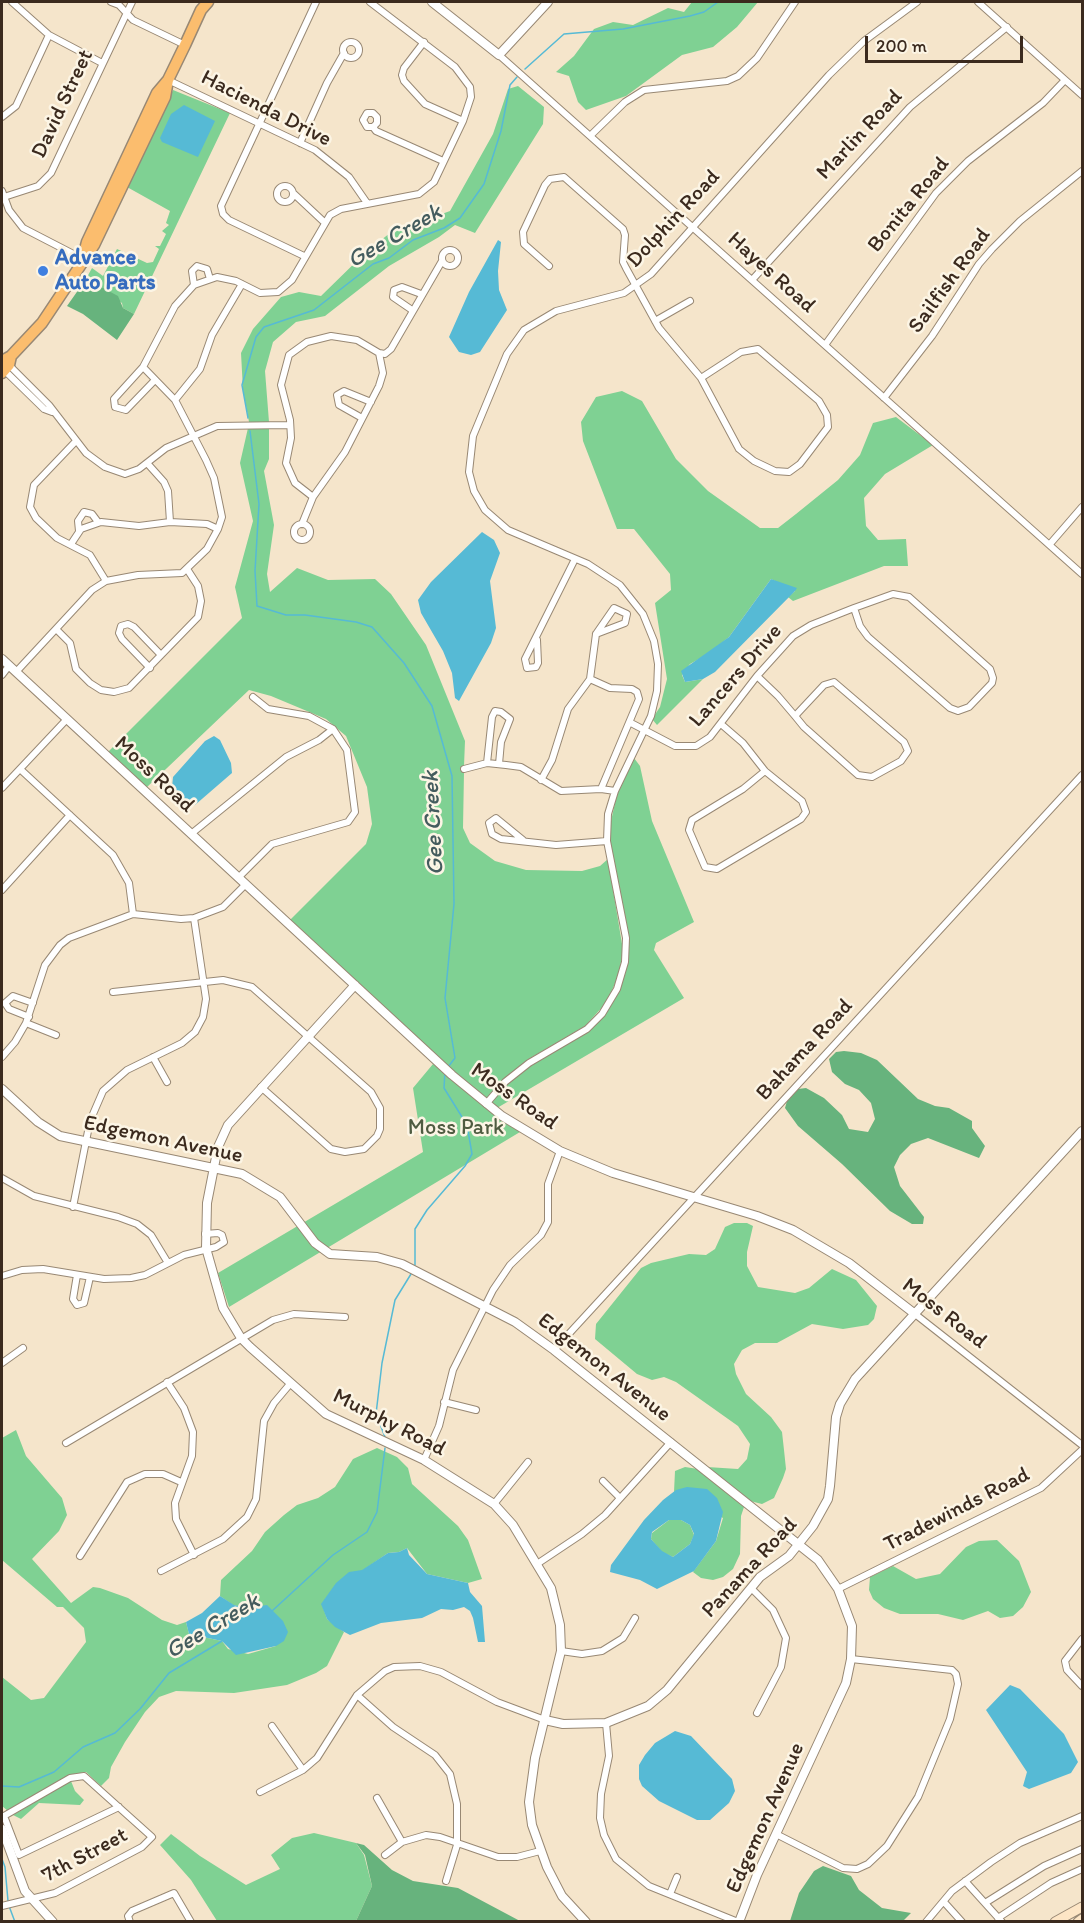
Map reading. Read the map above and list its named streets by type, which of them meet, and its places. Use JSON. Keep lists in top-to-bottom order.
{
  "streets": {
    "street": [
      "David Street",
      "Hacienda Drive",
      "Marlin Road",
      "Bonita Road",
      "Dolphin Road",
      "Hayes Road",
      "Sailfish Road",
      "Lancers Drive",
      "Moss Road",
      "Bahama Road",
      "Edgemon Avenue",
      "Murphy Road",
      "Tradewinds Road",
      "Panama Road",
      "7th Street"
    ]
  },
  "crossings": [
    ["Marlin Road", "Hayes Road"],
    ["Bonita Road", "Hayes Road"],
    ["Dolphin Road", "Hayes Road"],
    ["Dolphin Road", "Lancers Drive"],
    ["Dolphin Road", "Moss Road"],
    ["Hayes Road", "Sailfish Road"],
    ["Moss Road", "Bahama Road"],
    ["Moss Road", "Murphy Road"],
    ["Moss Road", "Tradewinds Road"],
    ["Moss Road", "Panama Road"],
    ["Bahama Road", "Edgemon Avenue"],
    ["Edgemon Avenue", "Murphy Road"],
    ["Edgemon Avenue", "Tradewinds Road"],
    ["Edgemon Avenue", "Panama Road"],
    ["Murphy Road", "Panama Road"]
  ],
  "water": ["Gee Creek"],
  "parks": ["Moss Park"],
  "places": ["Advance Auto Parts"],
  "scale_bar": "200 m"
}
